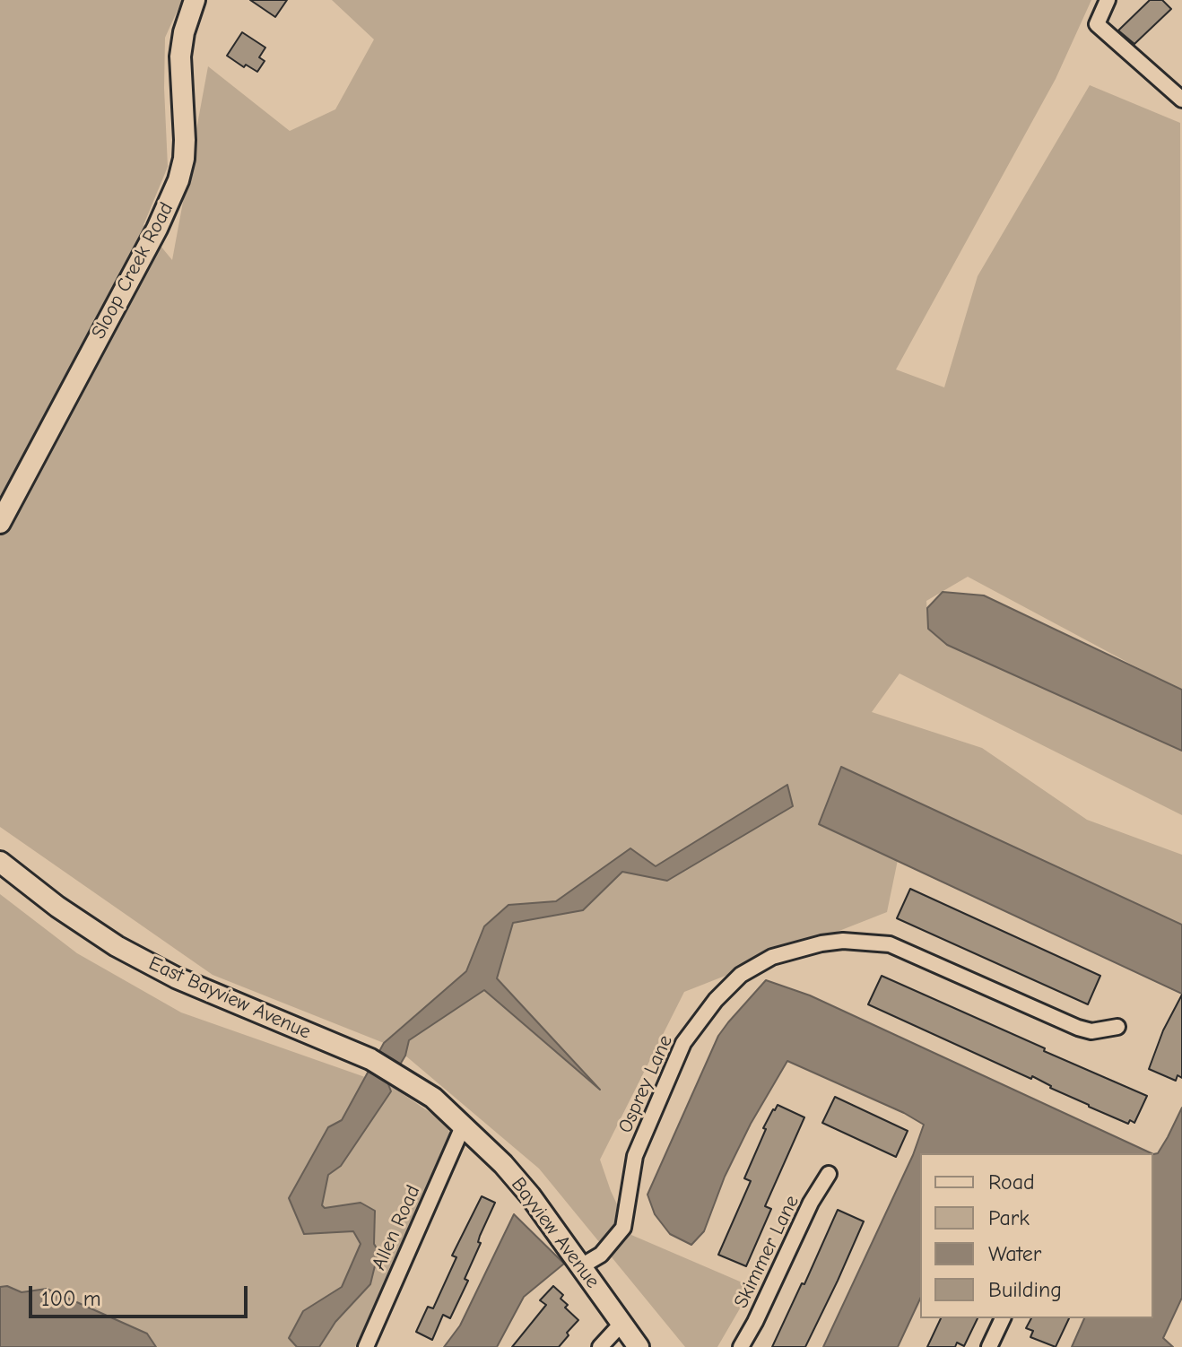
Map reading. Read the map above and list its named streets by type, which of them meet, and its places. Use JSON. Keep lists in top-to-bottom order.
{
  "streets": {
    "main road": ["Sloop Creek Road", "East Bayview Avenue", "Bayview Avenue"],
    "street": ["Osprey Lane", "Allen Road", "Skimmer Lane"]
  },
  "crossings": [
    ["East Bayview Avenue", "Allen Road"],
    ["East Bayview Avenue", "Bayview Avenue"],
    ["Osprey Lane", "Bayview Avenue"],
    ["Allen Road", "Bayview Avenue"]
  ],
  "legend": [
    "Road",
    "Park",
    "Water",
    "Building"
  ],
  "scale_bar": "100 m"
}
